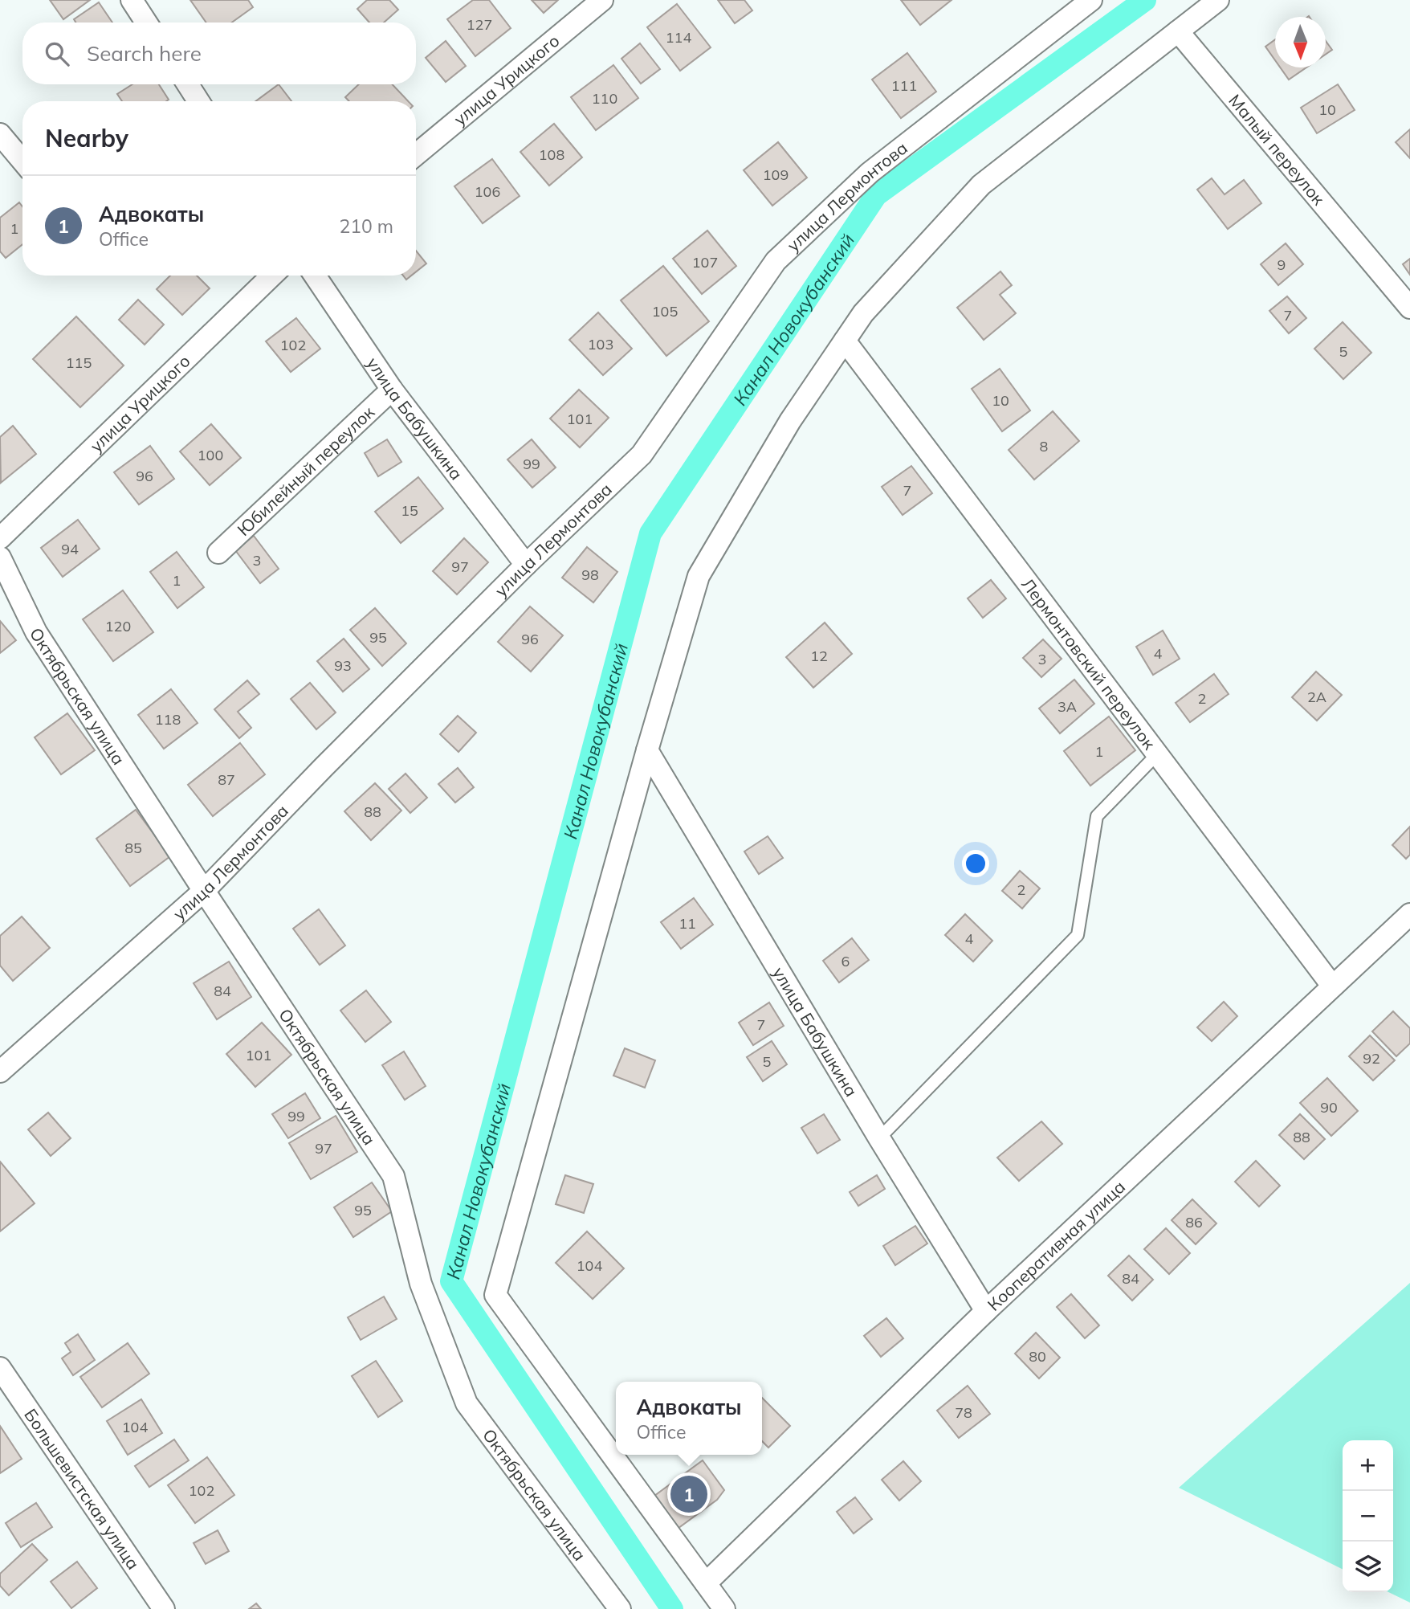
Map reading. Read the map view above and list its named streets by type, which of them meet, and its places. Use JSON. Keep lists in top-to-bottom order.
{
  "streets": {
    "street": [
      "улица Урицкого",
      "Малый переулок",
      "улица Лермонтова",
      "улица Бабушкина",
      "Юбилейный переулок",
      "Лермонтовский переулок",
      "Октябрьская улица",
      "Кооперативная улица",
      "Большевистская улица"
    ]
  },
  "crossings": [
    ["улица Лермонтова", "улица Бабушкина"],
    ["улица Лермонтова", "Октябрьская улица"],
    ["улица Бабушкина", "Юбилейный переулок"],
    ["улица Бабушкина", "Кооперативная улица"],
    ["Лермонтовский переулок", "Кооперативная улица"]
  ],
  "water": ["Канал Новокубанский"],
  "house_numbers": [
    "127",
    "114",
    "111",
    "110",
    "10",
    "108",
    "109",
    "106",
    "1",
    "107",
    "9",
    "105",
    "7",
    "103",
    "102",
    "5",
    "115",
    "10",
    "101",
    "8",
    "100",
    "99",
    "96",
    "7",
    "15",
    "94",
    "3",
    "97",
    "98",
    "1",
    "120",
    "95",
    "96",
    "4",
    "12",
    "3",
    "93",
    "2А",
    "2",
    "3А",
    "118",
    "1",
    "87",
    "88",
    "85",
    "2",
    "11",
    "4",
    "6",
    "84",
    "7",
    "101",
    "92",
    "5",
    "90",
    "99",
    "88",
    "97",
    "95",
    "86",
    "104",
    "84",
    "80",
    "78",
    "104",
    "102"
  ],
  "north": "bottom",
  "page": {
    "search": "Search here",
    "heading": "Nearby",
    "list": [
      {
        "mark": "1",
        "name": "Адвокаты",
        "note": "Office",
        "value": "210 m"
      }
    ],
    "popup": ["Адвокаты", "Office"],
    "map_buttons": ["+", "−"],
    "pins": "1"
  }
}
